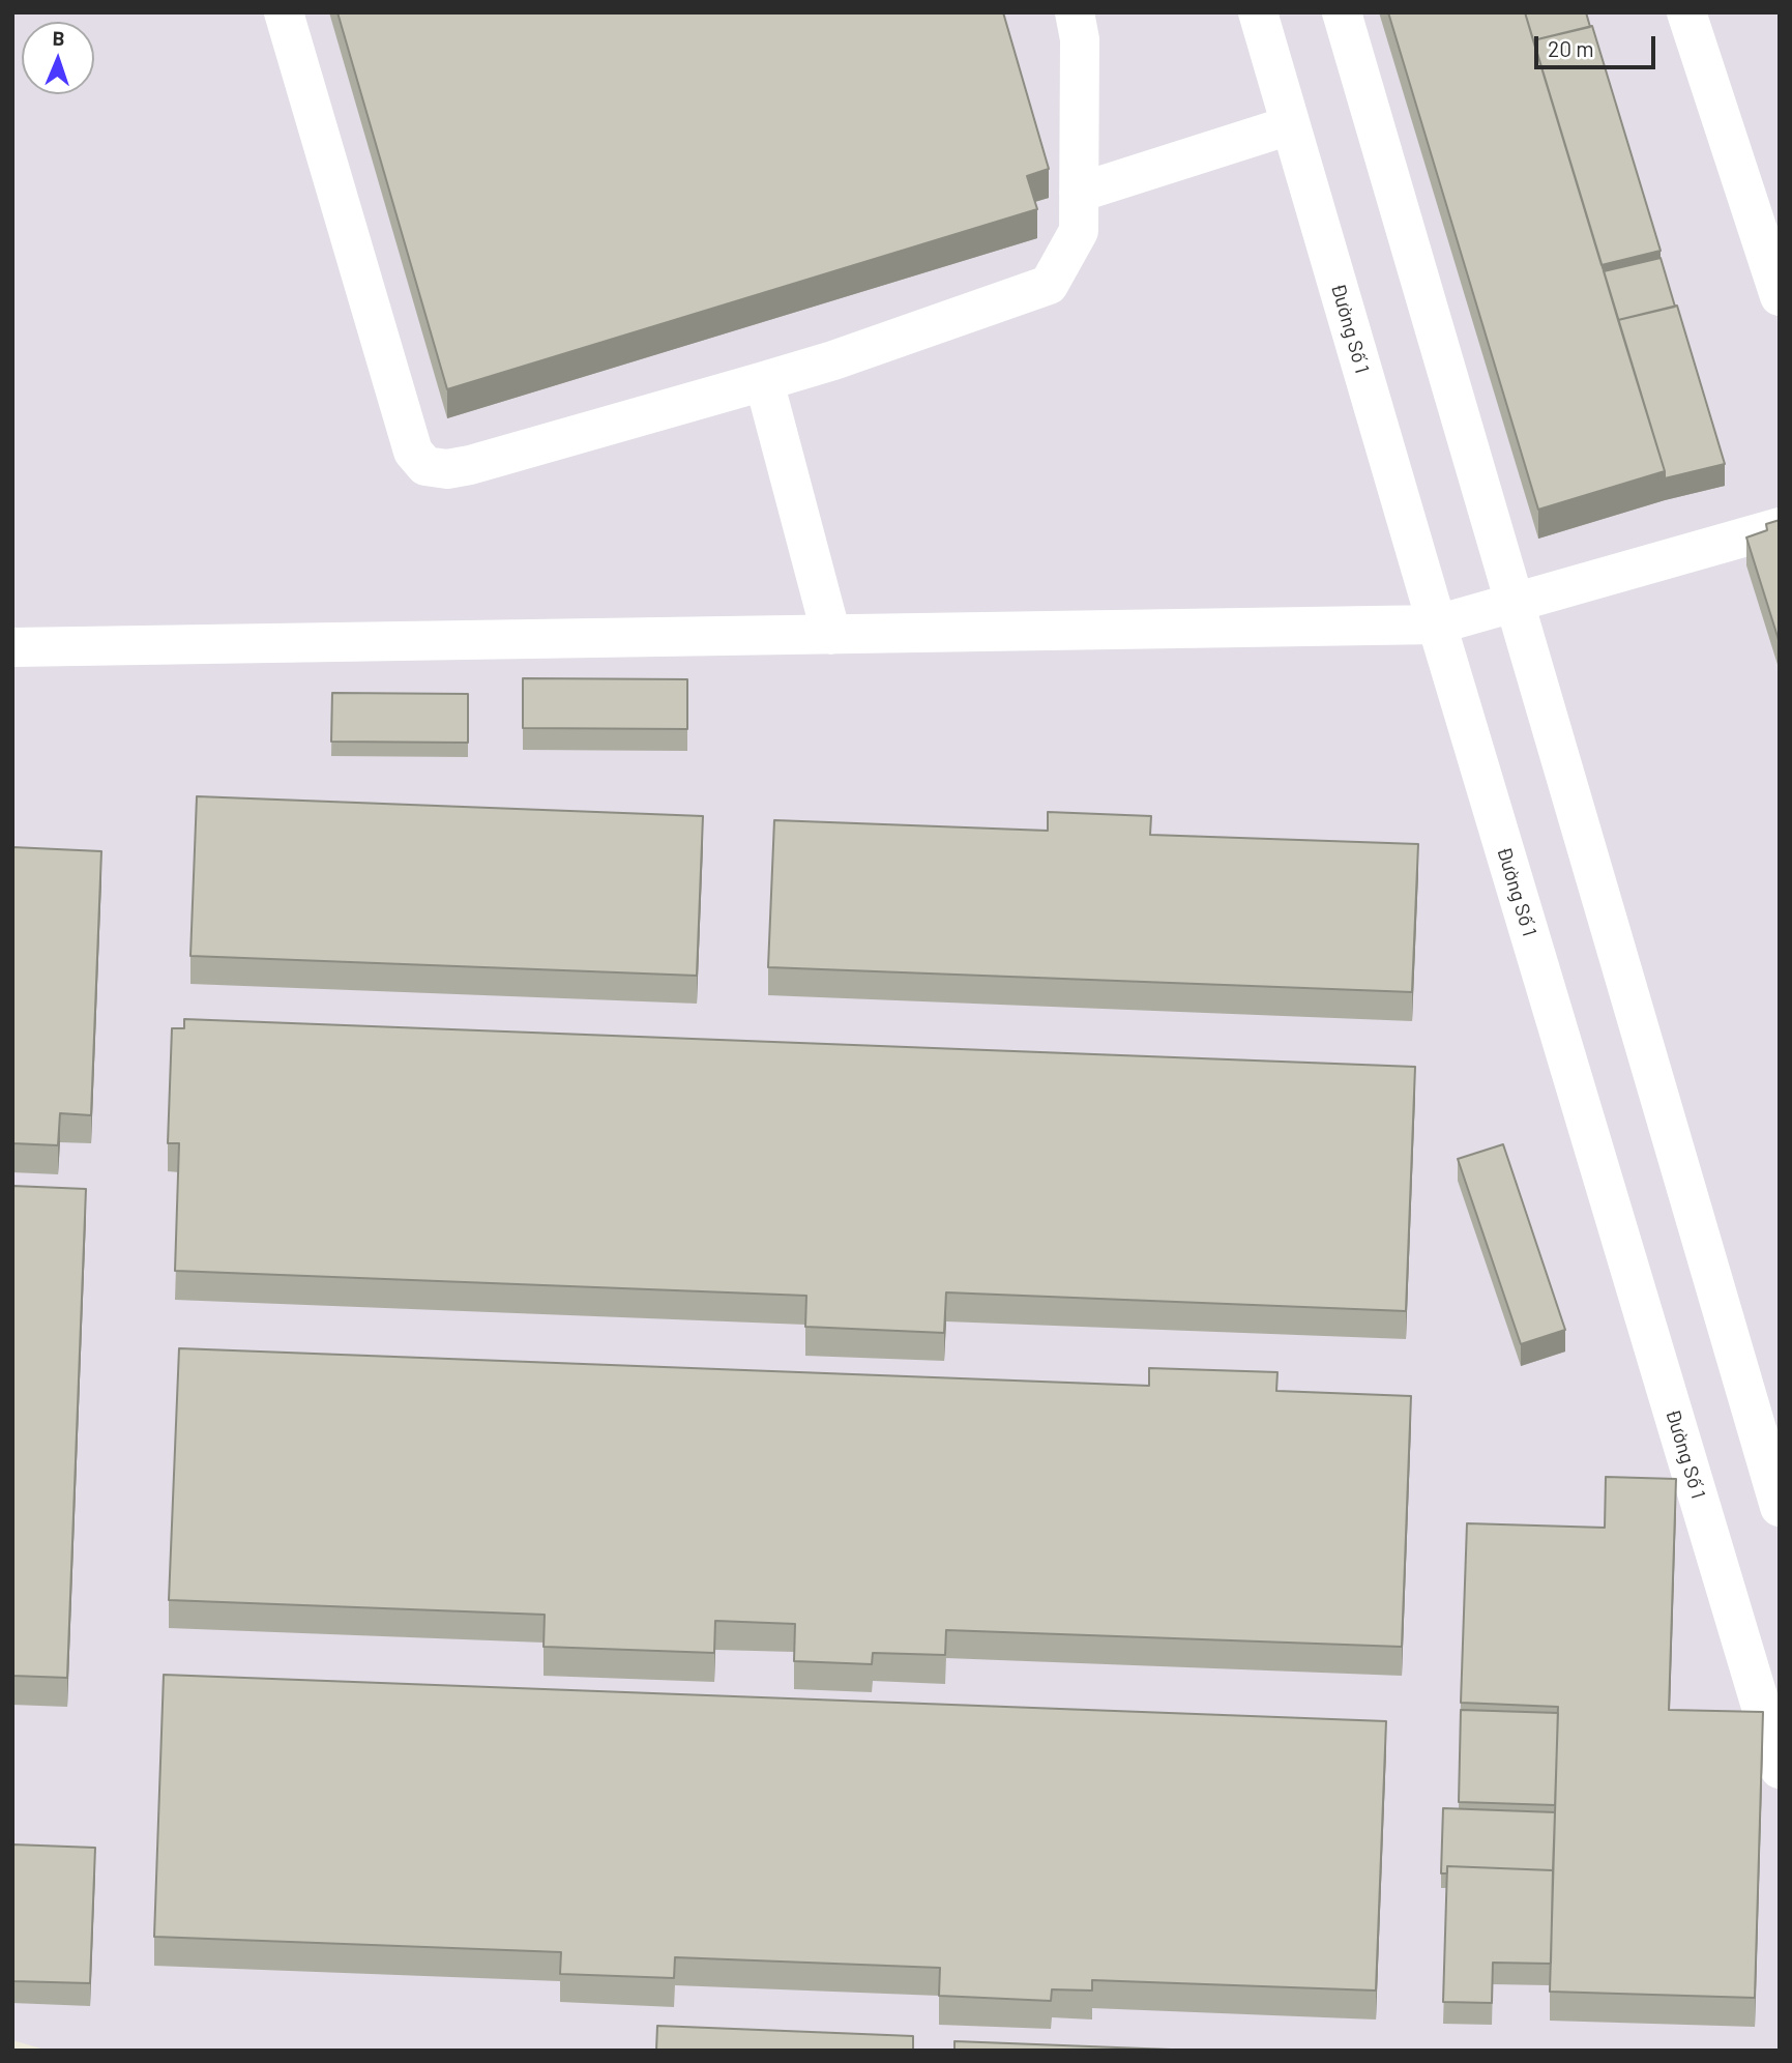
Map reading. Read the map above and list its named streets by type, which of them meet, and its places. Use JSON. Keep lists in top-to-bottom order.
{
  "streets": {
    "lane": ["Đường Số 1"]
  },
  "scale_bar": "20 m",
  "north": "top"
}
